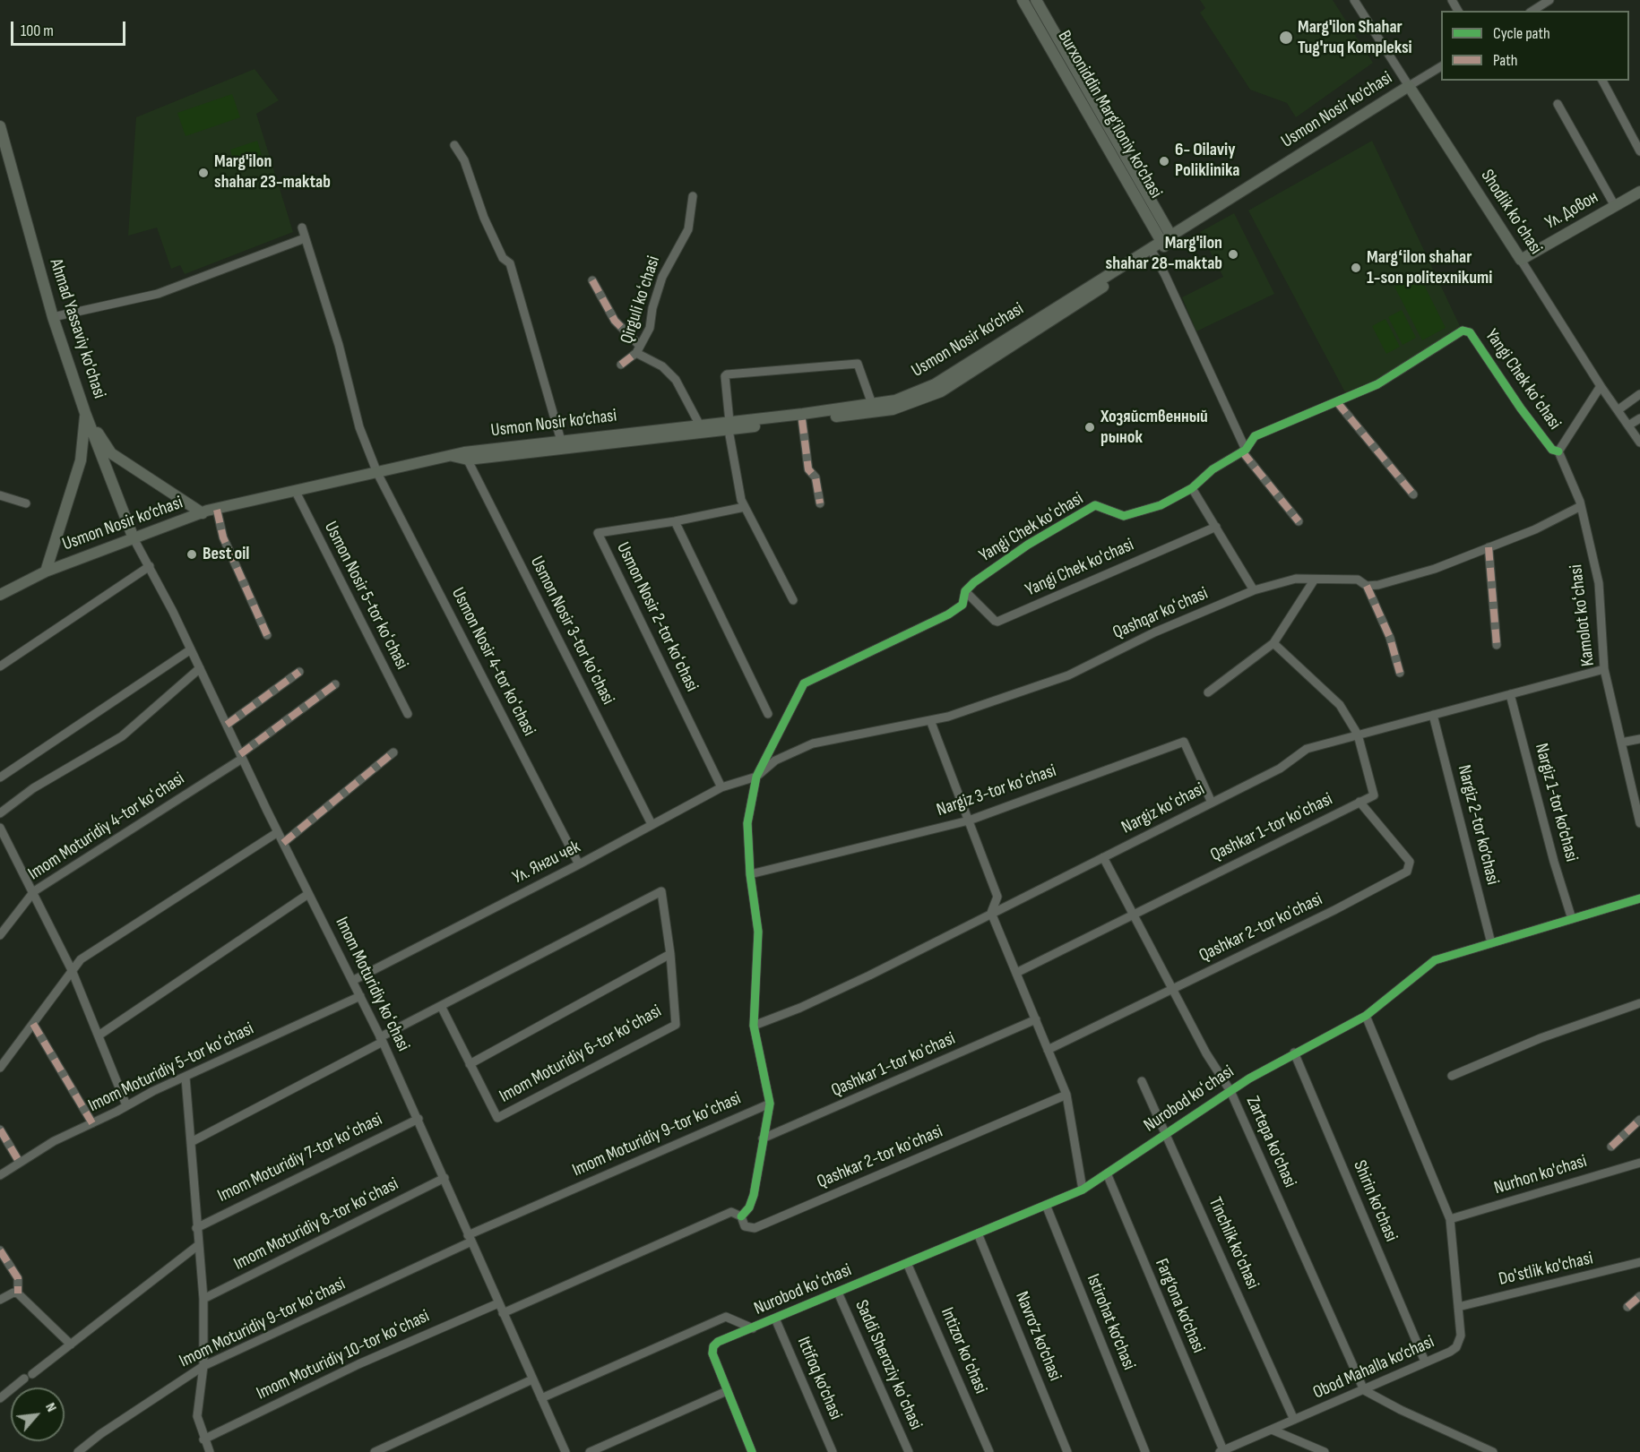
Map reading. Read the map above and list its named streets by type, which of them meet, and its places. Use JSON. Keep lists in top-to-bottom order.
{
  "streets": {
    "main road": [
      "Usmon Nosir ko‘chasi",
      "Burxoniddin Marg’iloniy ko’chasi",
      "Ул. Довон",
      "Shodlik koʻchasi",
      "Ahmad Yassaviy ko'chasi"
    ],
    "street": [
      "Qirguli koʻchasi",
      "Yangi Chek koʻchasi",
      "Yangi Chek ko'chasi",
      "Usmon Nosir 5-tor koʻchasi",
      "Qashqar koʻchasi",
      "Kamolot koʻchasi",
      "Usmon Nosir 2-tor koʻchasi",
      "Usmon Nosir 3-tor koʻchasi",
      "Usmon Nosir 4-tor koʻchasi",
      "Nargiz 3-tor koʻchasi",
      "Nargiz 1-tor ko‘chasi",
      "Nargiz koʻchasi",
      "Nargiz 2-tor ko‘chasi",
      "Imom Moturidiy 4-tor koʻchasi",
      "Qashkar 1-tor koʼchasi",
      "Ул. Янги чек",
      "Qashkar 2-tor koʼchasi",
      "Imom Moturidiy koʻchasi",
      "Imom Moturidiy 6-tor koʻchasi",
      "Imom Moturidiy 5-tor koʻchasi",
      "Nurobod koʻchasi",
      "Imom Moturidiy 9-tor koʻchasi",
      "Zartepa ko'chasi",
      "Imom Moturidiy 7-tor koʻchasi",
      "Nurhon ko'chasi",
      "Shirin ko'chasi",
      "Imom Moturidiy 8-tor koʻchasi",
      "Tinchlik ko'chasi",
      "Do'stlik ko'chasi",
      "Farg‘ona ko‘chasi",
      "Istirohat ko‘chasi",
      "Navro‘z ko‘chasi",
      "Intizor koʻchasi",
      "Imom Moturidiy 10-tor koʻchasi",
      "Saddi Sheroziy koʻchasi",
      "Obod Mahalla ko‘chasi",
      "Ittifoq ko‘chasi"
    ]
  },
  "crossings": [
    ["Usmon Nosir ko‘chasi", "Burxoniddin Marg’iloniy ko’chasi"],
    ["Usmon Nosir ko‘chasi", "Shodlik koʻchasi"],
    ["Usmon Nosir ko‘chasi", "Qirguli koʻchasi"],
    ["Usmon Nosir ko‘chasi", "Ahmad Yassaviy ko'chasi"],
    ["Usmon Nosir ko‘chasi", "Usmon Nosir 5-tor koʻchasi"],
    ["Usmon Nosir ko‘chasi", "Usmon Nosir 3-tor koʻchasi"],
    ["Usmon Nosir ko‘chasi", "Usmon Nosir 4-tor koʻchasi"],
    ["Usmon Nosir ko‘chasi", "Imom Moturidiy koʻchasi"],
    ["Ул. Довон", "Shodlik koʻchasi"],
    ["Ahmad Yassaviy ko'chasi", "Imom Moturidiy koʻchasi"],
    ["Yangi Chek koʻchasi", "Yangi Chek ko'chasi"],
    ["Yangi Chek koʻchasi", "Qashqar koʻchasi"],
    ["Yangi Chek koʻchasi", "Kamolot koʻchasi"],
    ["Yangi Chek koʻchasi", "Ул. Янги чек"],
    ["Yangi Chek koʻchasi", "Imom Moturidiy 9-tor koʻchasi"],
    ["Qashqar koʻchasi", "Kamolot koʻchasi"],
    ["Qashqar koʻchasi", "Ул. Янги чек"],
    ["Qashqar koʻchasi", "Imom Moturidiy 9-tor koʻchasi"],
    ["Kamolot koʻchasi", "Nargiz koʻchasi"],
    ["Usmon Nosir 2-tor koʻchasi", "Ул. Янги чек"],
    ["Usmon Nosir 3-tor koʻchasi", "Ул. Янги чек"],
    ["Usmon Nosir 4-tor koʻchasi", "Ул. Янги чек"],
    ["Nargiz 3-tor koʻchasi", "Nargiz koʻchasi"],
    ["Nargiz 3-tor koʻchasi", "Imom Moturidiy 9-tor koʻchasi"],
    ["Nargiz 1-tor ko‘chasi", "Nargiz koʻchasi"],
    ["Nargiz 1-tor ko‘chasi", "Nurobod koʻchasi"],
    ["Nargiz koʻchasi", "Nargiz 2-tor ko‘chasi"],
    ["Nargiz koʻchasi", "Qashkar 1-tor koʼchasi"],
    ["Nargiz koʻchasi", "Imom Moturidiy 9-tor koʻchasi"],
    ["Nargiz koʻchasi", "Zartepa ko'chasi"],
    ["Nargiz 2-tor ko‘chasi", "Nurobod koʻchasi"],
    ["Imom Moturidiy 4-tor koʻchasi", "Imom Moturidiy koʻchasi"],
    ["Qashkar 1-tor koʼchasi", "Qashkar 2-tor koʼchasi"],
    ["Qashkar 1-tor koʼchasi", "Imom Moturidiy 9-tor koʻchasi"],
    ["Qashkar 1-tor koʼchasi", "Zartepa ko'chasi"],
    ["Ул. Янги чек", "Imom Moturidiy koʻchasi"],
    ["Ул. Янги чек", "Imom Moturidiy 9-tor koʻchasi"],
    ["Qashkar 2-tor koʼchasi", "Imom Moturidiy 9-tor koʻchasi"],
    ["Qashkar 2-tor koʼchasi", "Zartepa ko'chasi"],
    ["Imom Moturidiy koʻchasi", "Imom Moturidiy 6-tor koʻchasi"],
    ["Imom Moturidiy koʻchasi", "Imom Moturidiy 5-tor koʻchasi"],
    ["Imom Moturidiy koʻchasi", "Imom Moturidiy 9-tor koʻchasi"],
    ["Imom Moturidiy koʻchasi", "Imom Moturidiy 7-tor koʻchasi"],
    ["Imom Moturidiy koʻchasi", "Imom Moturidiy 8-tor koʻchasi"],
    ["Imom Moturidiy koʻchasi", "Imom Moturidiy 10-tor koʻchasi"],
    ["Nurobod koʻchasi", "Zartepa ko'chasi"],
    ["Nurobod koʻchasi", "Shirin ko'chasi"],
    ["Nurobod koʻchasi", "Tinchlik ko'chasi"],
    ["Nurobod koʻchasi", "Farg‘ona ko‘chasi"],
    ["Nurobod koʻchasi", "Istirohat ko‘chasi"],
    ["Nurobod koʻchasi", "Navro‘z ko‘chasi"],
    ["Nurobod koʻchasi", "Intizor koʻchasi"],
    ["Nurobod koʻchasi", "Saddi Sheroziy koʻchasi"],
    ["Nurobod koʻchasi", "Obod Mahalla ko‘chasi"],
    ["Nurobod koʻchasi", "Ittifoq ko‘chasi"],
    ["Zartepa ko'chasi", "Obod Mahalla ko‘chasi"],
    ["Nurhon ko'chasi", "Obod Mahalla ko‘chasi"],
    ["Shirin ko'chasi", "Obod Mahalla ko‘chasi"],
    ["Tinchlik ko'chasi", "Obod Mahalla ko‘chasi"],
    ["Do'stlik ko'chasi", "Obod Mahalla ko‘chasi"],
    ["Farg‘ona ko‘chasi", "Obod Mahalla ko‘chasi"]
  ],
  "places": [
    "Marg'ilon Shahar Tug'ruq Kompleksi",
    "6- Oilaviy Poliklinika",
    "Marg'ilon shahar 23-maktab",
    "Marg'ilon shahar 28-maktab",
    "Margʻilon shahar 1-son politexnikumi",
    "Хозяйственный рынок",
    "Best oil"
  ],
  "legend": ["Cycle path", "Path"],
  "scale_bar": "100 m",
  "north": "top right"
}
